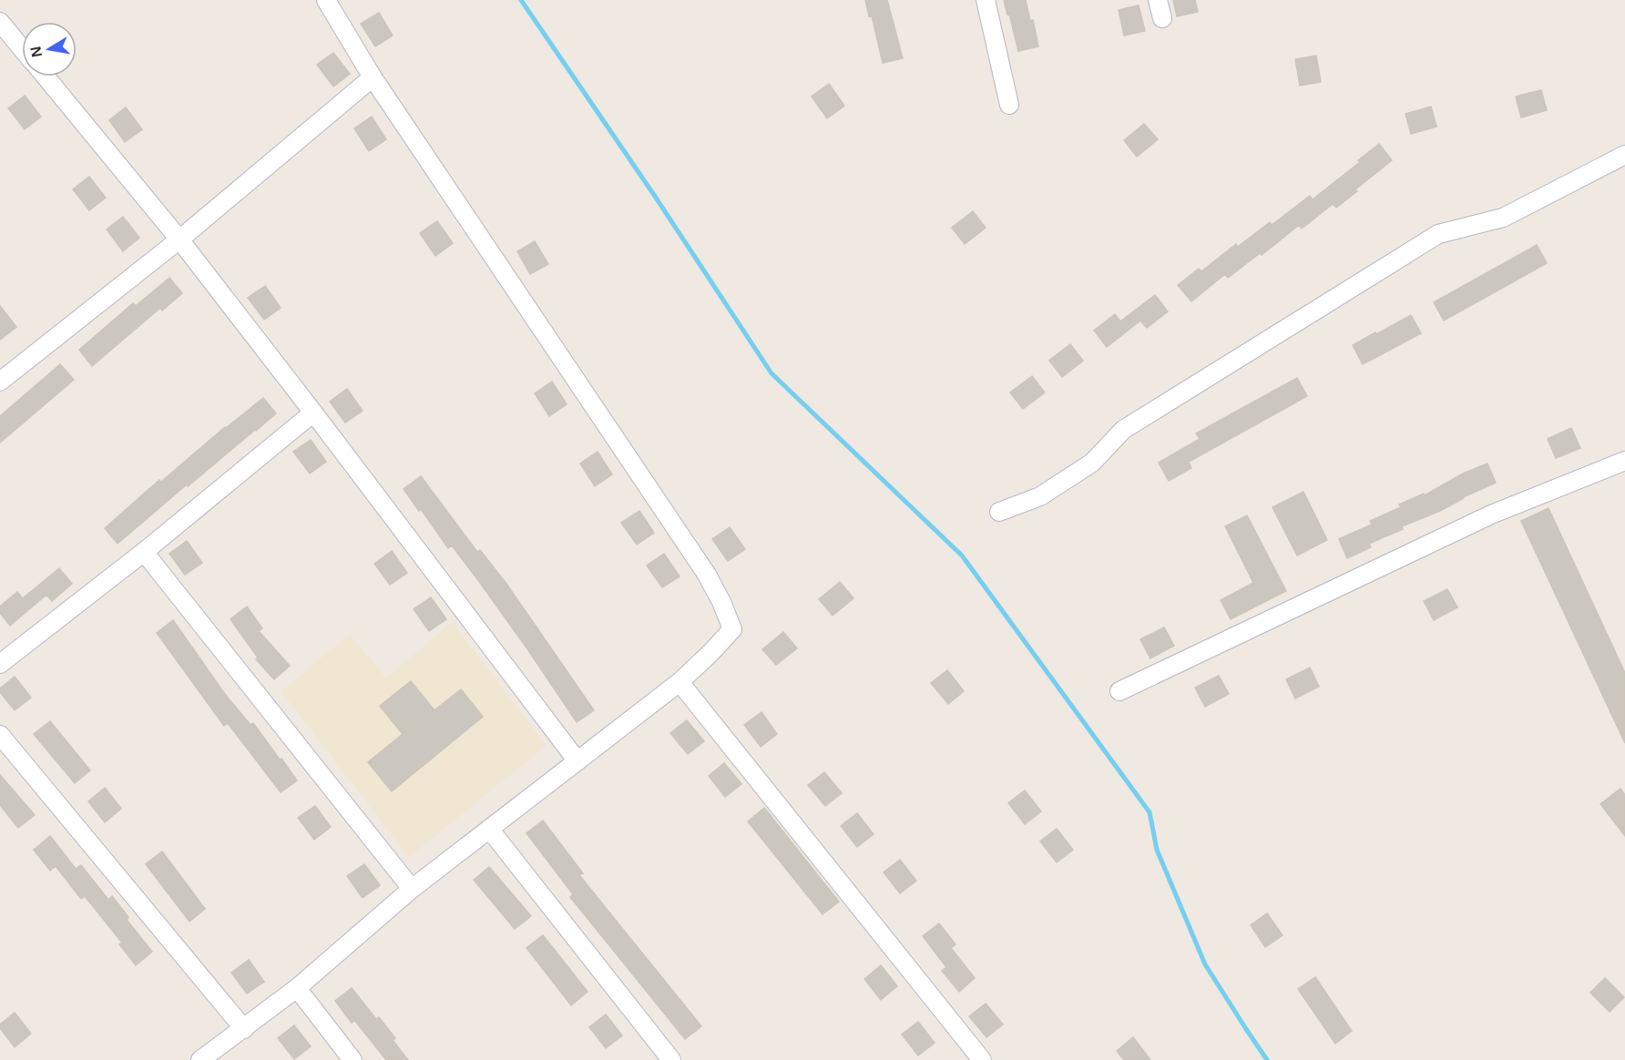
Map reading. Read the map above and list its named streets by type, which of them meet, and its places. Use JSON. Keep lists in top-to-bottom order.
{
  "north": "left"
}
